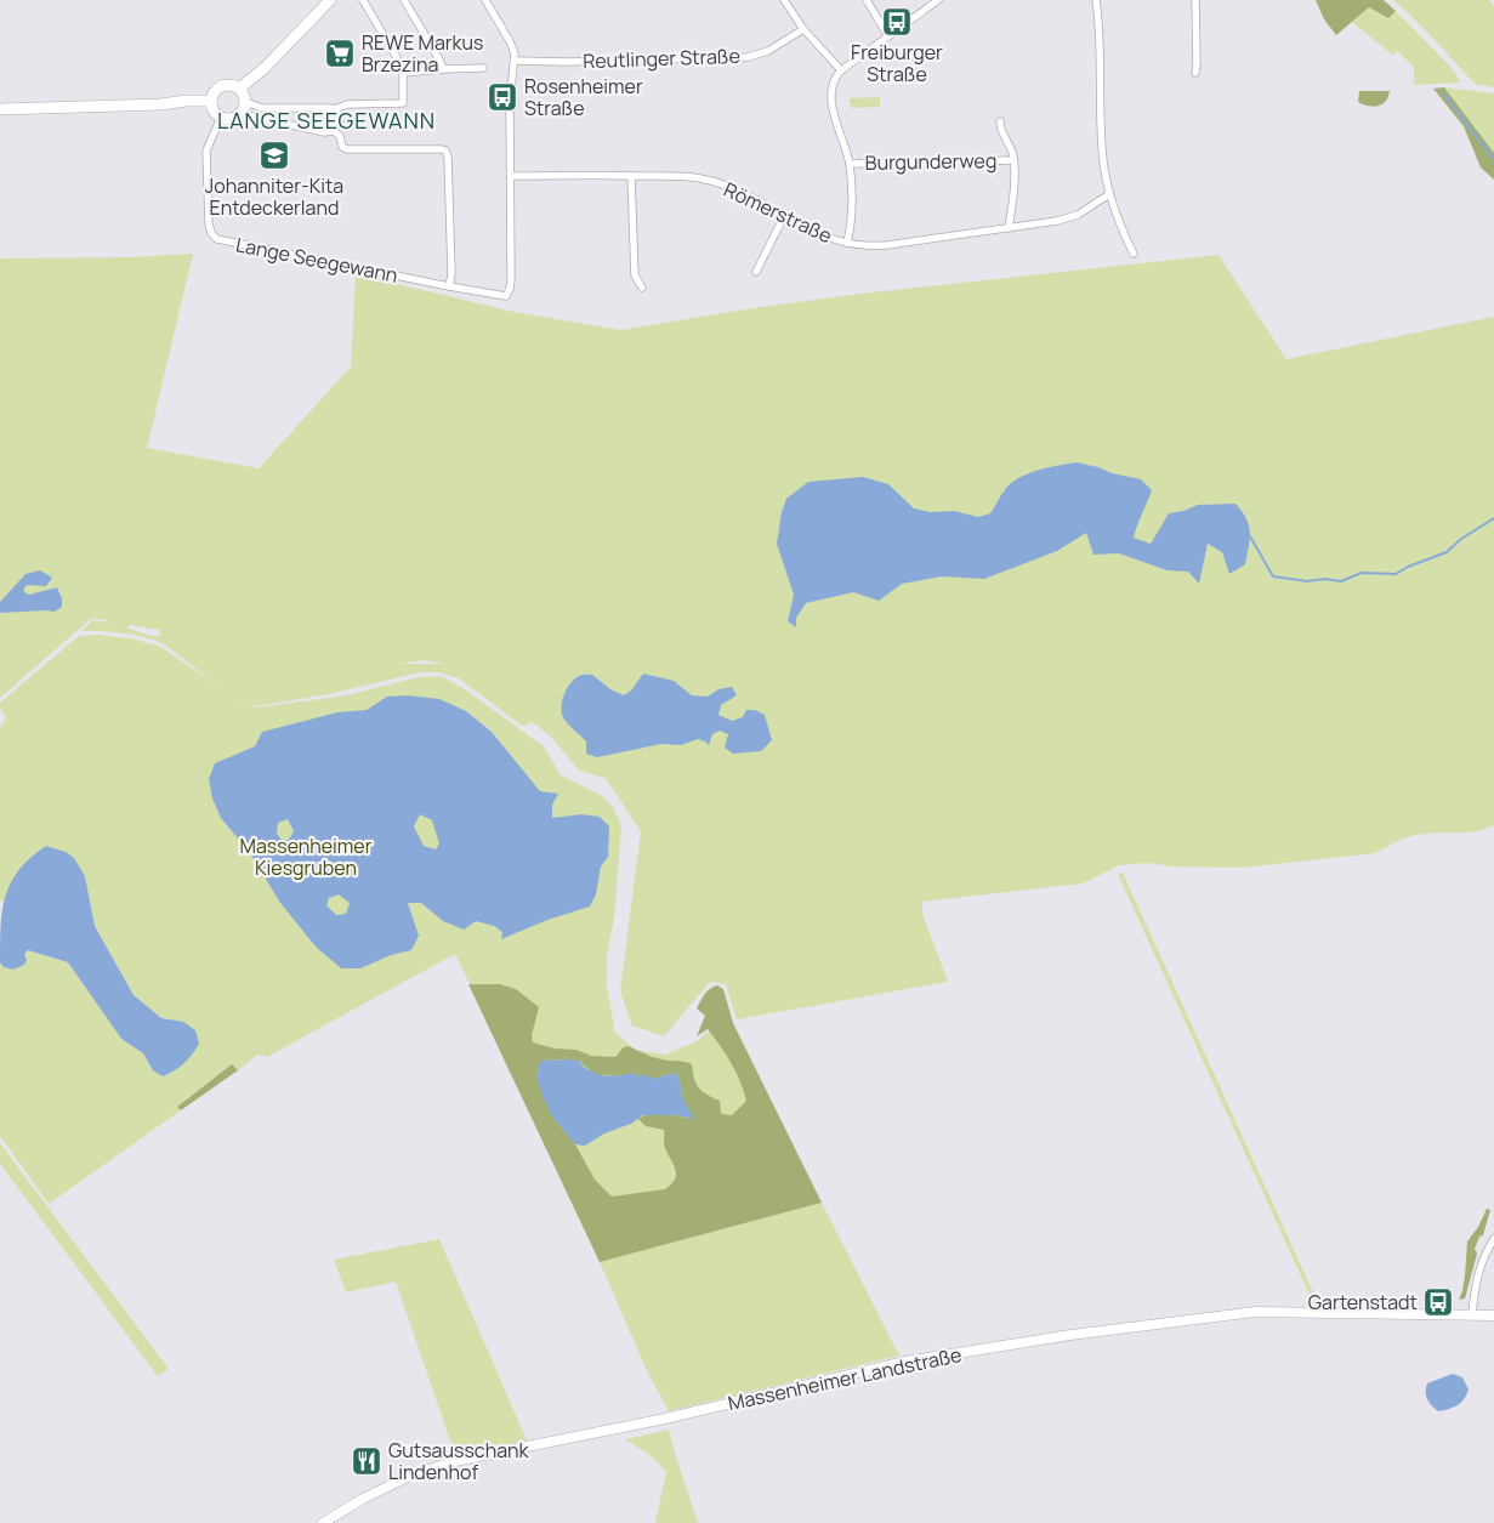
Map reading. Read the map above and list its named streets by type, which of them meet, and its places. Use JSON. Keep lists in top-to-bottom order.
{
  "streets": {
    "street": [
      "Reutlinger Straße",
      "Burgunderweg",
      "Römerstraße",
      "Lange Seegewann",
      "Massenheimer Landstraße"
    ]
  },
  "crossings": [
    ["Römerstraße", "Lange Seegewann"]
  ],
  "districts": ["LANGE SEEGEWANN"],
  "parks": ["Massenheimer Kiesgruben"],
  "places": {
    "bus stop": ["Freiburger Straße", "Rosenheimer Straße", "Gartenstadt"],
    "supermarket": ["REWE Markus Brzezina"],
    "school or university": ["Johanniter-Kita Entdeckerland"],
    "restaurant": ["Gutsausschank Lindenhof"]
  }
}
